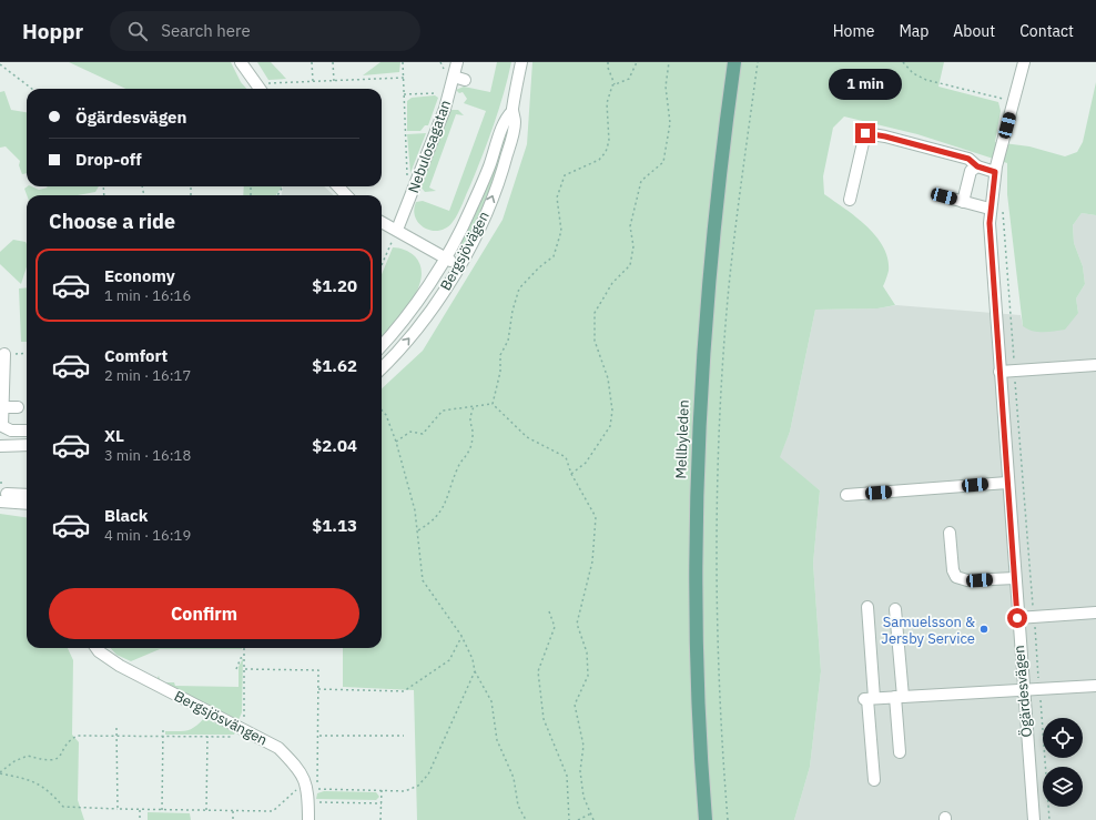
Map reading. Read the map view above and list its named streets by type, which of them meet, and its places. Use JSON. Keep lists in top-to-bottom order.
{
  "streets": {
    "main road": ["Mellbyleden"],
    "street": [
      "Nebulosagatan",
      "Bergsjövägen",
      "Ögärdesvägen",
      "Bergsjösvängen"
    ]
  },
  "places": ["Samuelsson & Jersby Service"],
  "page": {
    "header": "Hoppr",
    "search": "Search here",
    "nav": [
      "Home",
      "Map",
      "About",
      "Contact"
    ],
    "bubble": "1 min",
    "banner": ["Ögärdesvägen", "Drop-off"],
    "heading": "Choose a ride",
    "list": [
      {
        "name": "Economy",
        "note": "1 min · 16:16",
        "value": "$1.20"
      },
      {
        "name": "Comfort",
        "note": "2 min · 16:17",
        "value": "$1.62"
      },
      {
        "name": "XL",
        "note": "3 min · 16:18",
        "value": "$2.04"
      },
      {
        "name": "Black",
        "note": "4 min · 16:19",
        "value": "$1.13"
      }
    ],
    "buttons": "Confirm"
  }
}
